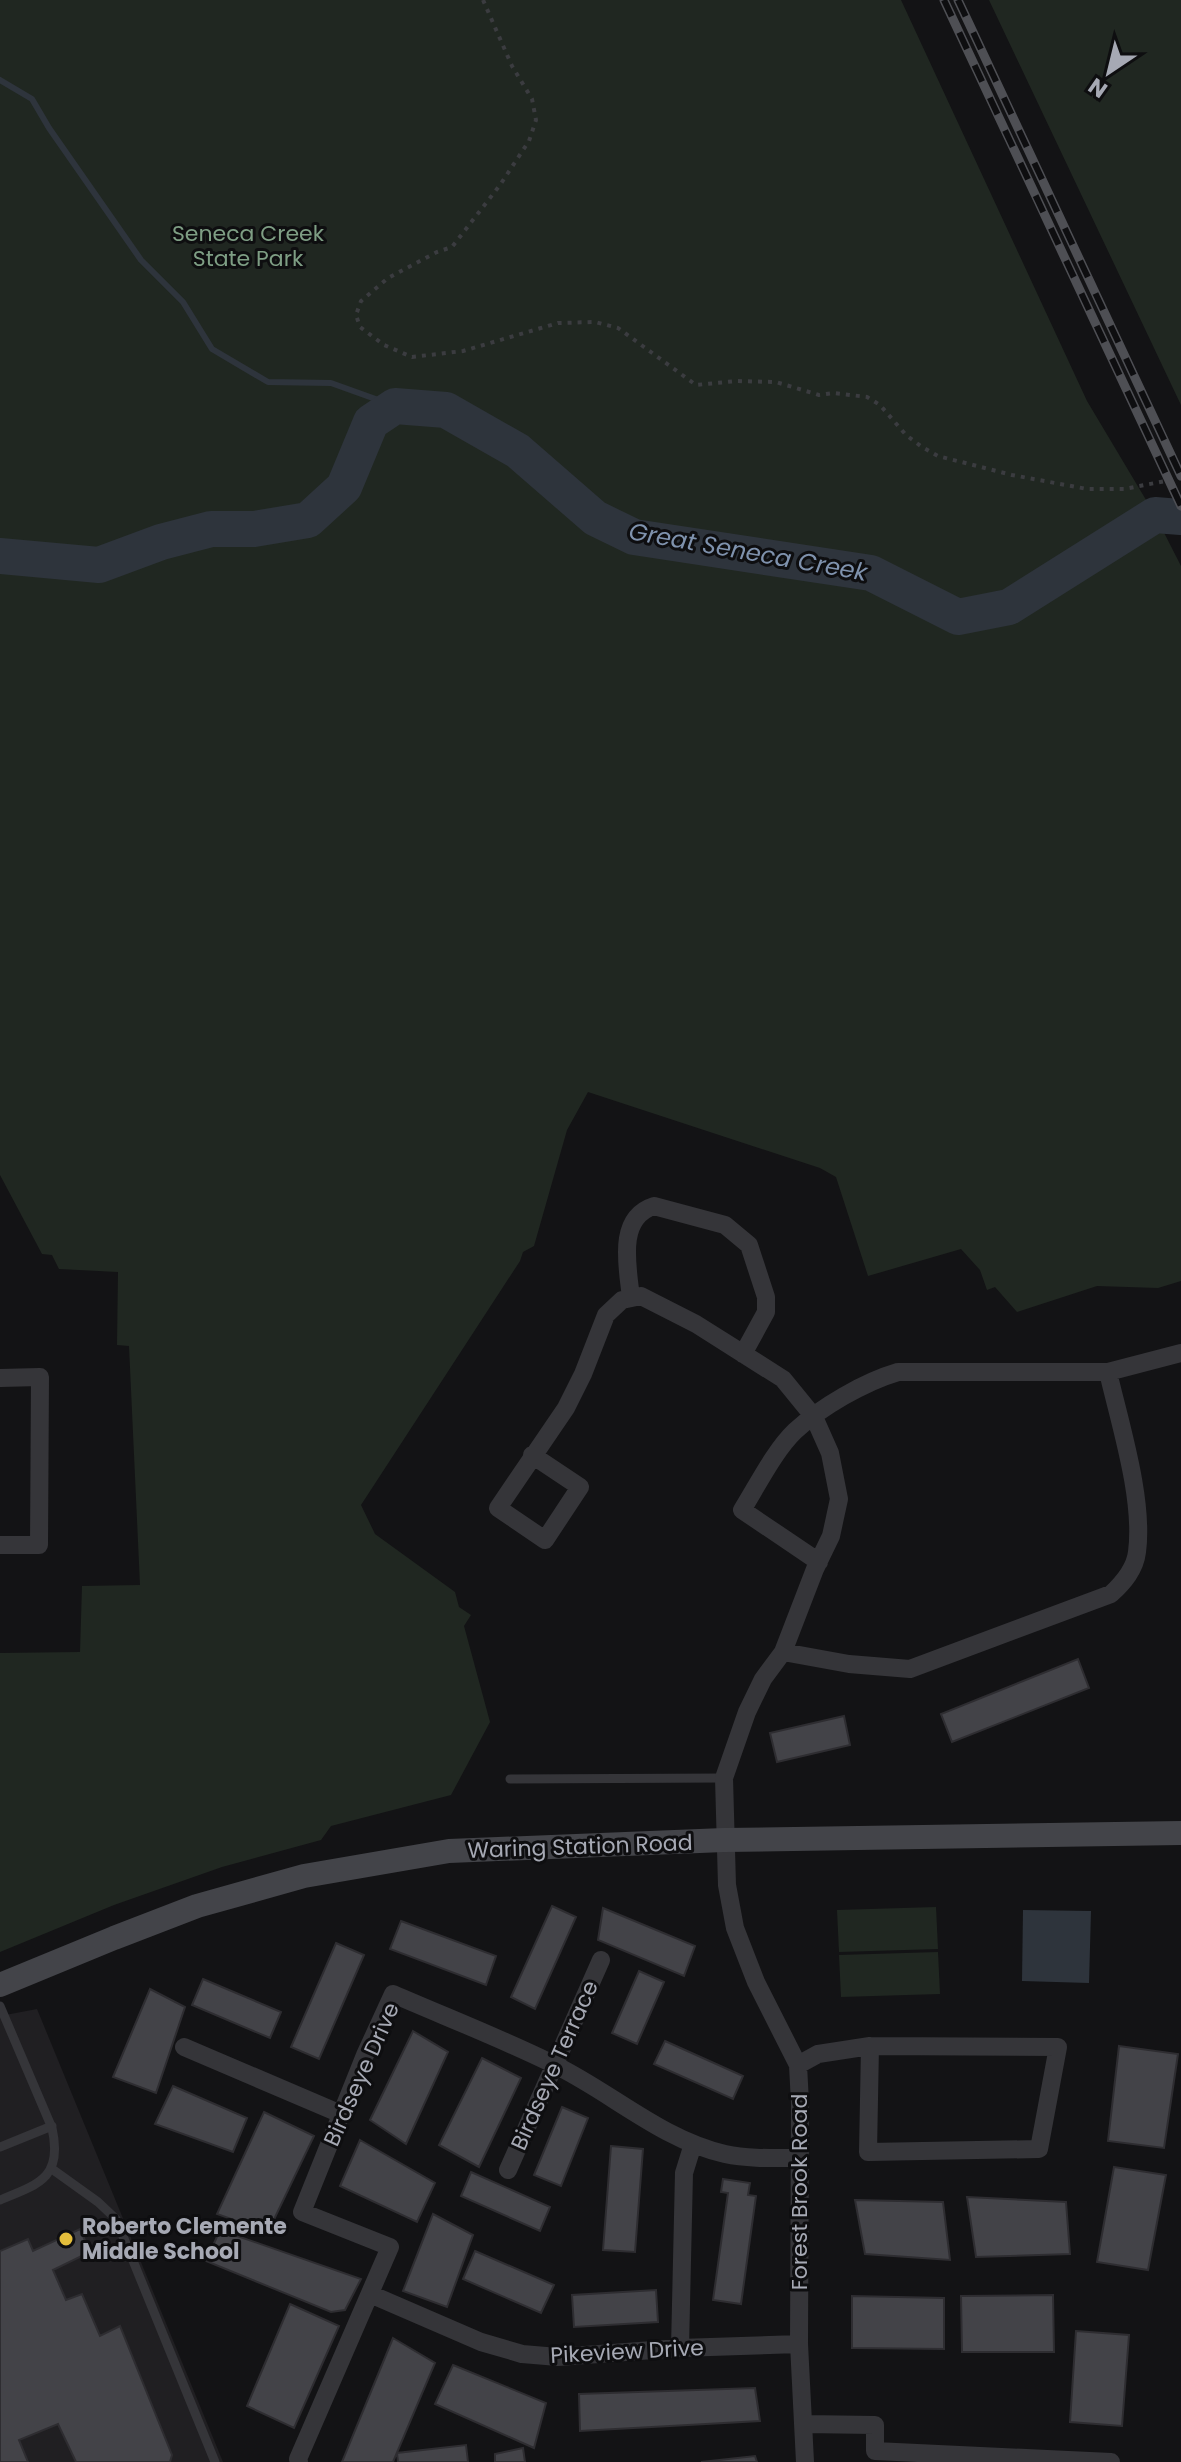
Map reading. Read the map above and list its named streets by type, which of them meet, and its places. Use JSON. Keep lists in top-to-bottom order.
{
  "streets": {
    "street": [
      "Waring Station Road",
      "Birdseye Terrace",
      "Birdseye Drive",
      "Forest Brook Road",
      "Pikeview Drive"
    ]
  },
  "crossings": [
    ["Waring Station Road", "Forest Brook Road"],
    ["Birdseye Terrace", "Birdseye Drive"],
    ["Birdseye Drive", "Forest Brook Road"],
    ["Birdseye Drive", "Pikeview Drive"],
    ["Forest Brook Road", "Pikeview Drive"]
  ],
  "water": ["Great Seneca Creek"],
  "parks": ["Seneca Creek State Park"],
  "places": ["Roberto Clemente Middle School"],
  "north": "bottom left"
}
